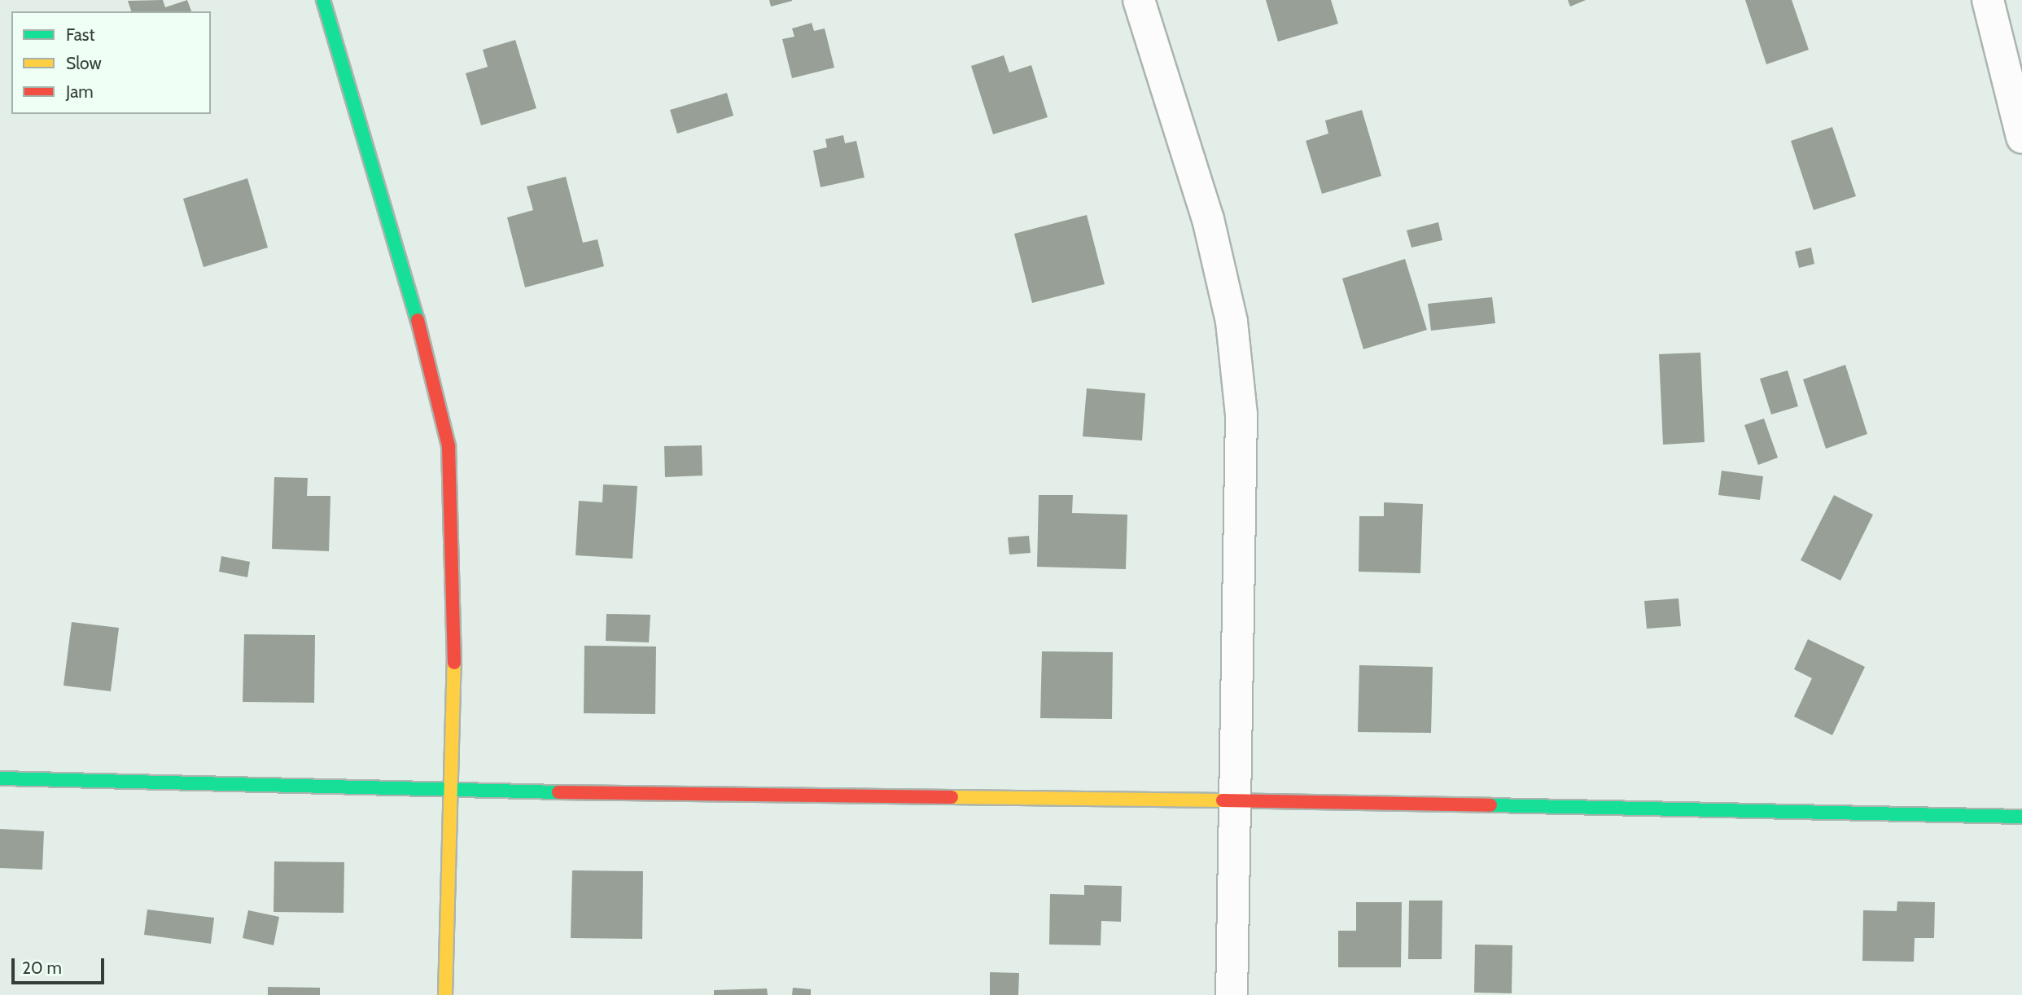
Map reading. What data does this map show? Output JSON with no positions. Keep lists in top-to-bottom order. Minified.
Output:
{"legend":["Fast","Slow","Jam"],"scale_bar":"20 m"}
